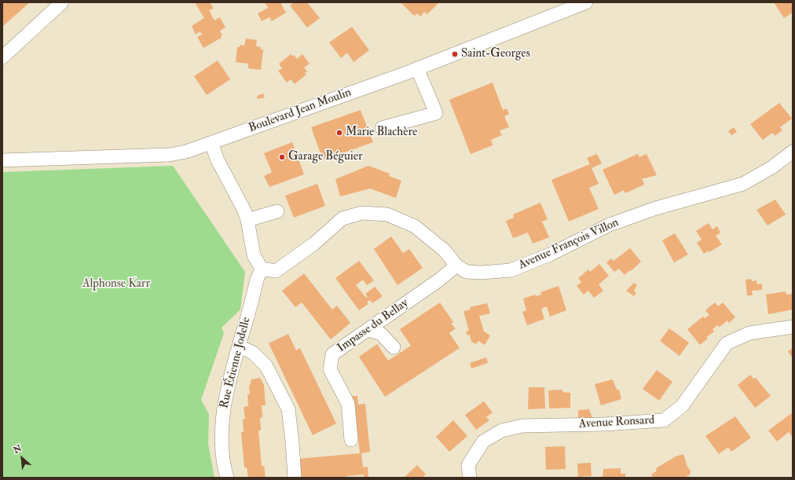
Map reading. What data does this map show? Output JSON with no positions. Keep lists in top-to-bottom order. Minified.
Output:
{"streets":{"street":["Boulevard Jean Moulin","Avenue François Villon","Impasse du Bellay","Rue Étienne Jodelle","Avenue Ronsard"]},"crossings":[["Avenue François Villon","Impasse du Bellay"],["Avenue François Villon","Rue Étienne Jodelle"]],"parks":["Alphonse Karr"],"places":["Saint-Georges","Marie Blachère","Garage Béguier"],"north":"top left"}
